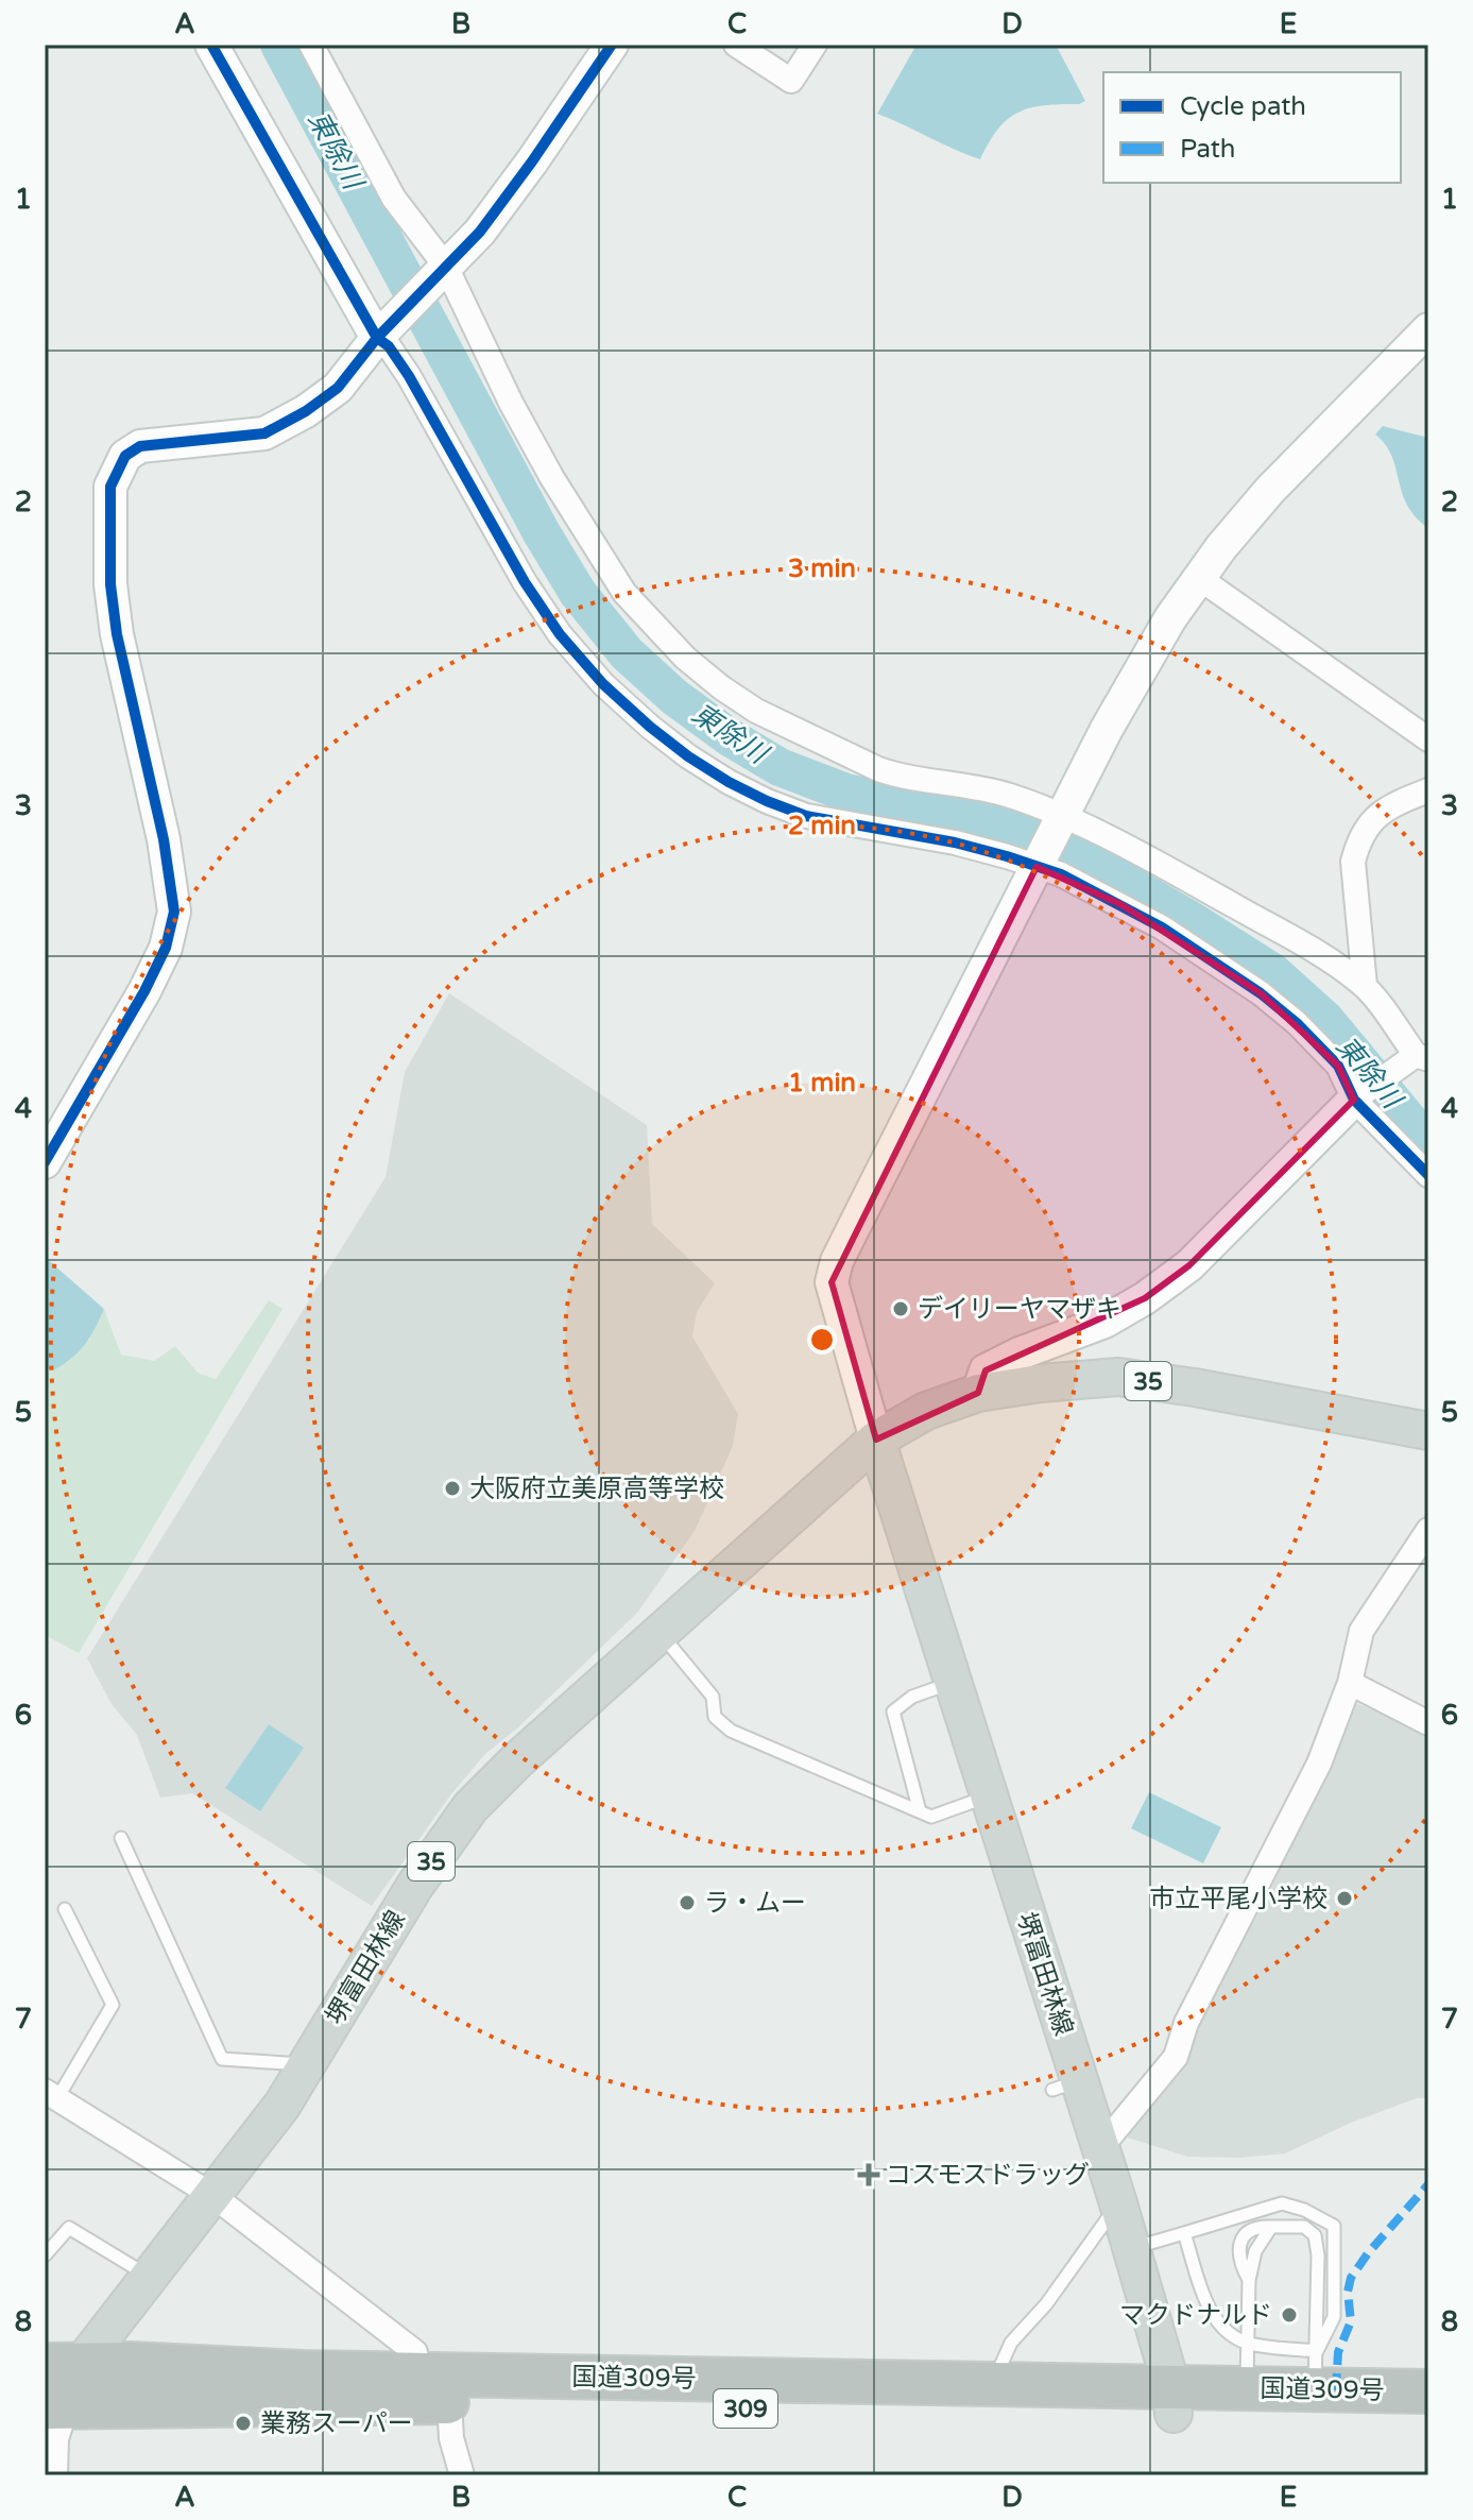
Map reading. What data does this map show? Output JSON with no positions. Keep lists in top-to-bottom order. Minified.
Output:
{"streets":{"highway":["国道309号","309"],"main road":["35","堺富田林線"]},"crossings":[["堺富田林線","国道309号"]],"water":["東除川"],"places":{"other":["デイリーヤマザキ","大阪府立美原高等学校","市立平尾小学校","ラ・ムー","マクドナルド","業務スーパー"],"health":["コスモスドラッグ"]},"legend":["Cycle path","Path"],"grid":{"columns":["A","B","C","D","E"],"rows":["1","2","3","4","5","6","7","8"]},"rings":["3 min","2 min","1 min"]}
